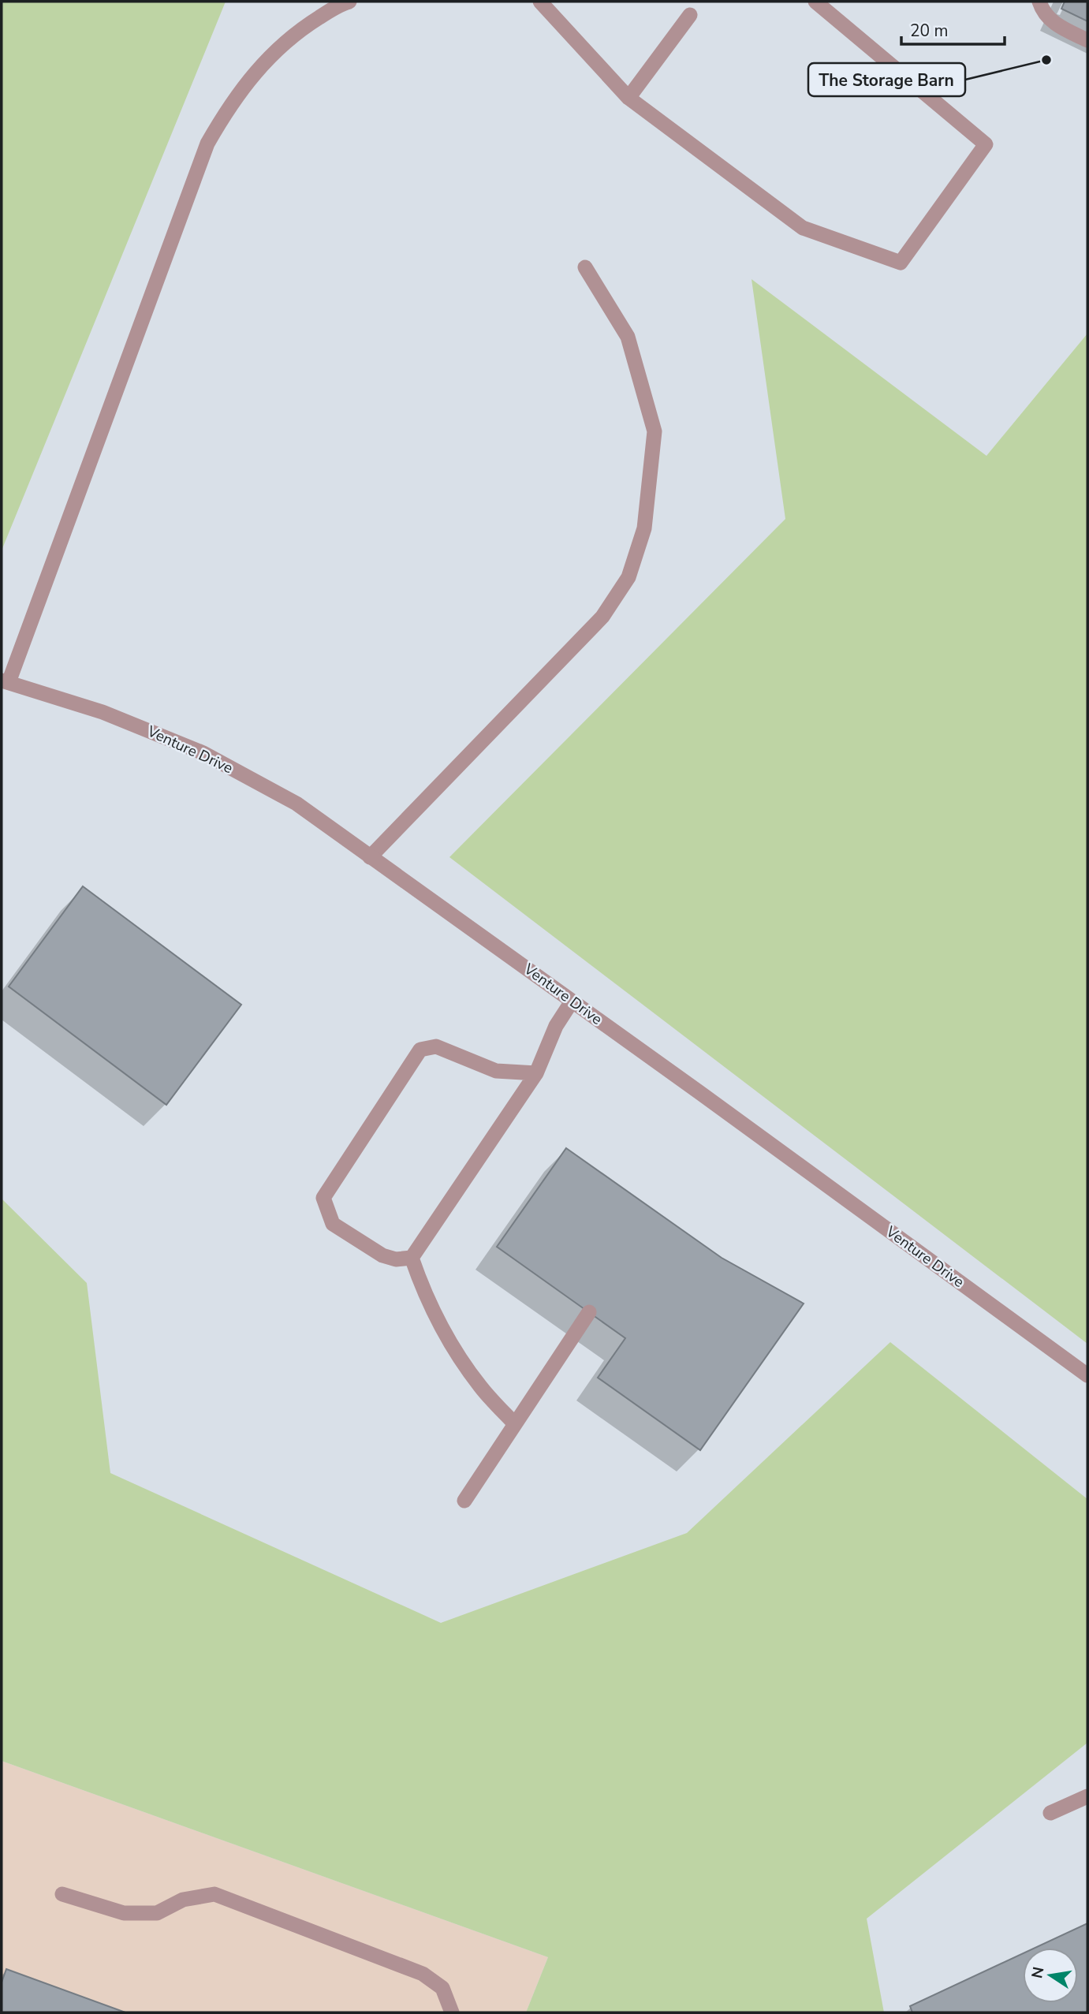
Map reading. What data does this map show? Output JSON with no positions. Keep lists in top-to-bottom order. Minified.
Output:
{"streets":{"street":["Venture Drive"]},"places":["The Storage Barn"],"scale_bar":"20 m","north":"left"}
